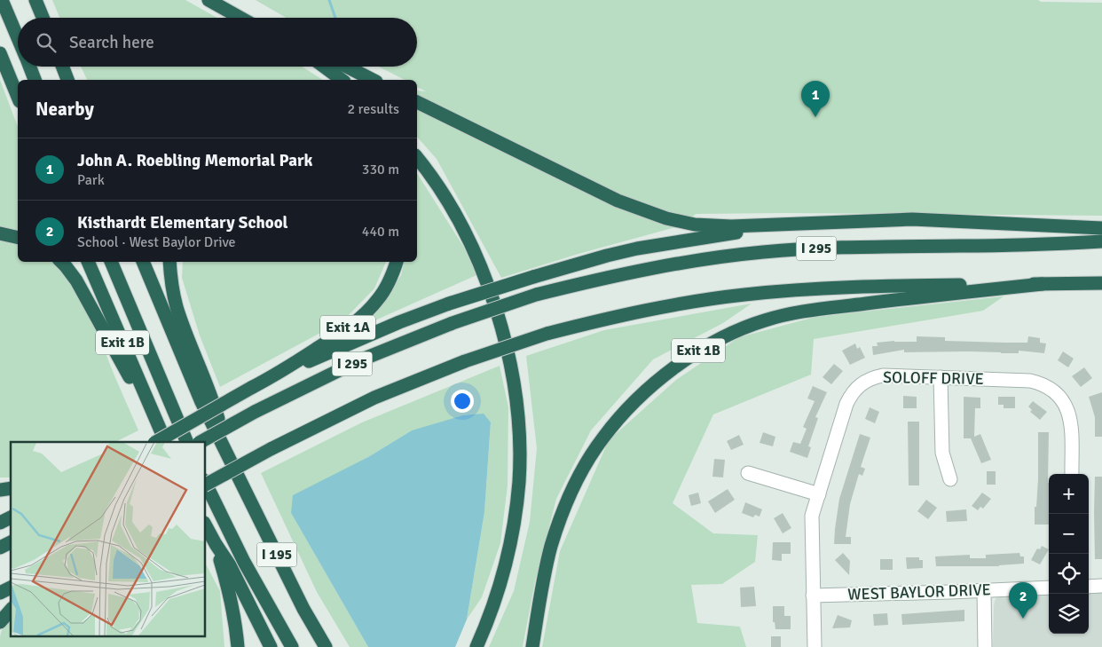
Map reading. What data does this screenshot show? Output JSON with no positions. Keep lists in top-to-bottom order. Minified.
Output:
{"streets":{"highway":["I 295","Exit 1A","Exit 1B","I 195"],"street":["SOLOFF DRIVE","WEST BAYLOR DRIVE"]},"crossings":[["I 295","Exit 1B"],["SOLOFF DRIVE","WEST BAYLOR DRIVE"]],"page":{"search":"Search here","heading":["Nearby","2 results"],"pins":["1","2"],"list":[{"mark":"1","name":"John A. Roebling Memorial Park","note":"Park","value":"330 m"},{"mark":"2","name":"Kisthardt Elementary School","note":"School · West Baylor Drive","value":"440 m"}],"map_buttons":["+","−"]}}
